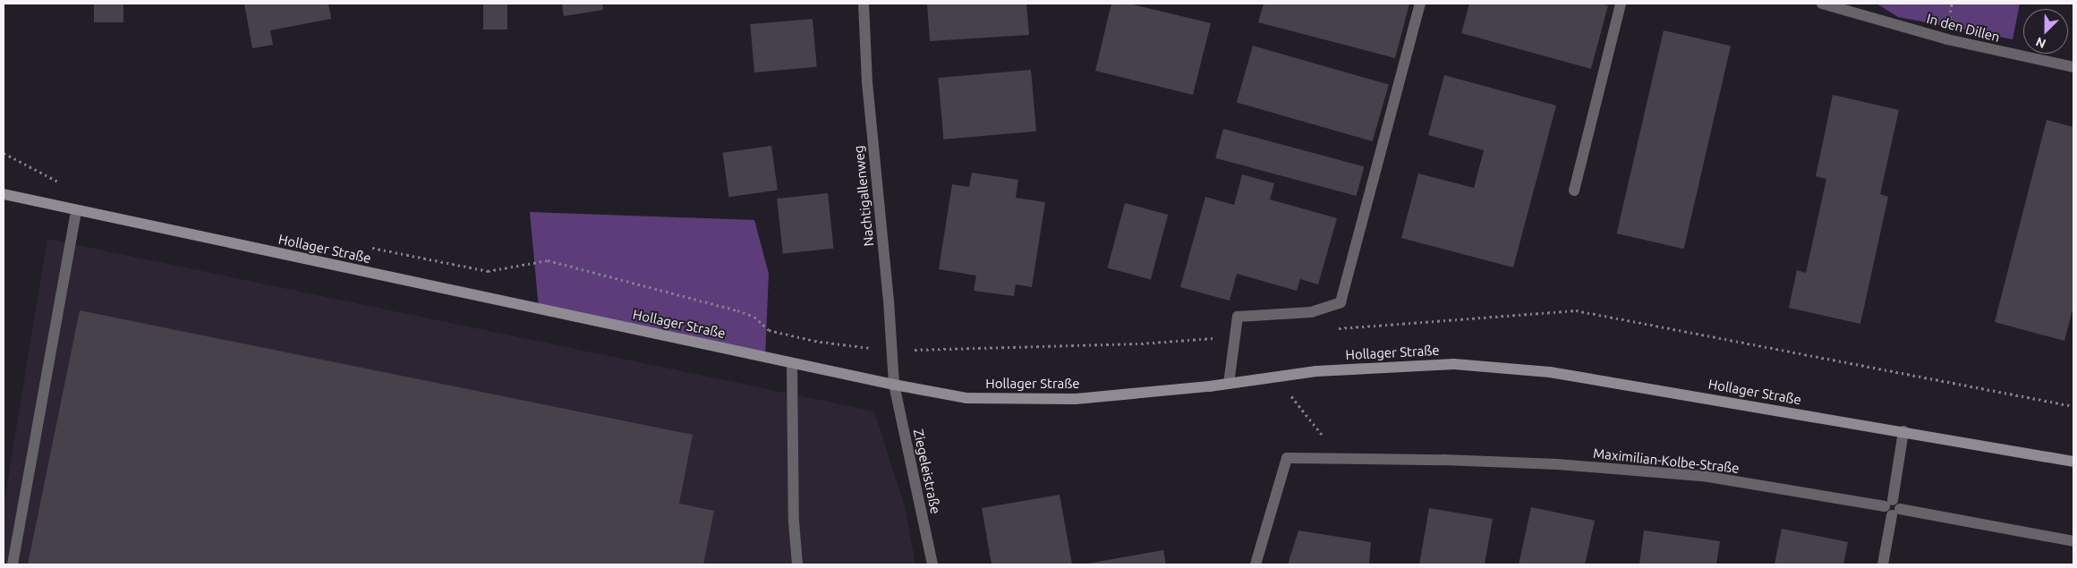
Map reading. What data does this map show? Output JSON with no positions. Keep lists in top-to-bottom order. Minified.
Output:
{"streets":{"main road":["Hollager Straße"],"street":["In den Dillen","Nachtigallenweg","Maximilian-Kolbe-Straße","Ziegeleistraße"]},"crossings":[["Nachtigallenweg","Hollager Straße"],["Nachtigallenweg","Ziegeleistraße"],["Hollager Straße","Ziegeleistraße"]],"north":"bottom left"}
